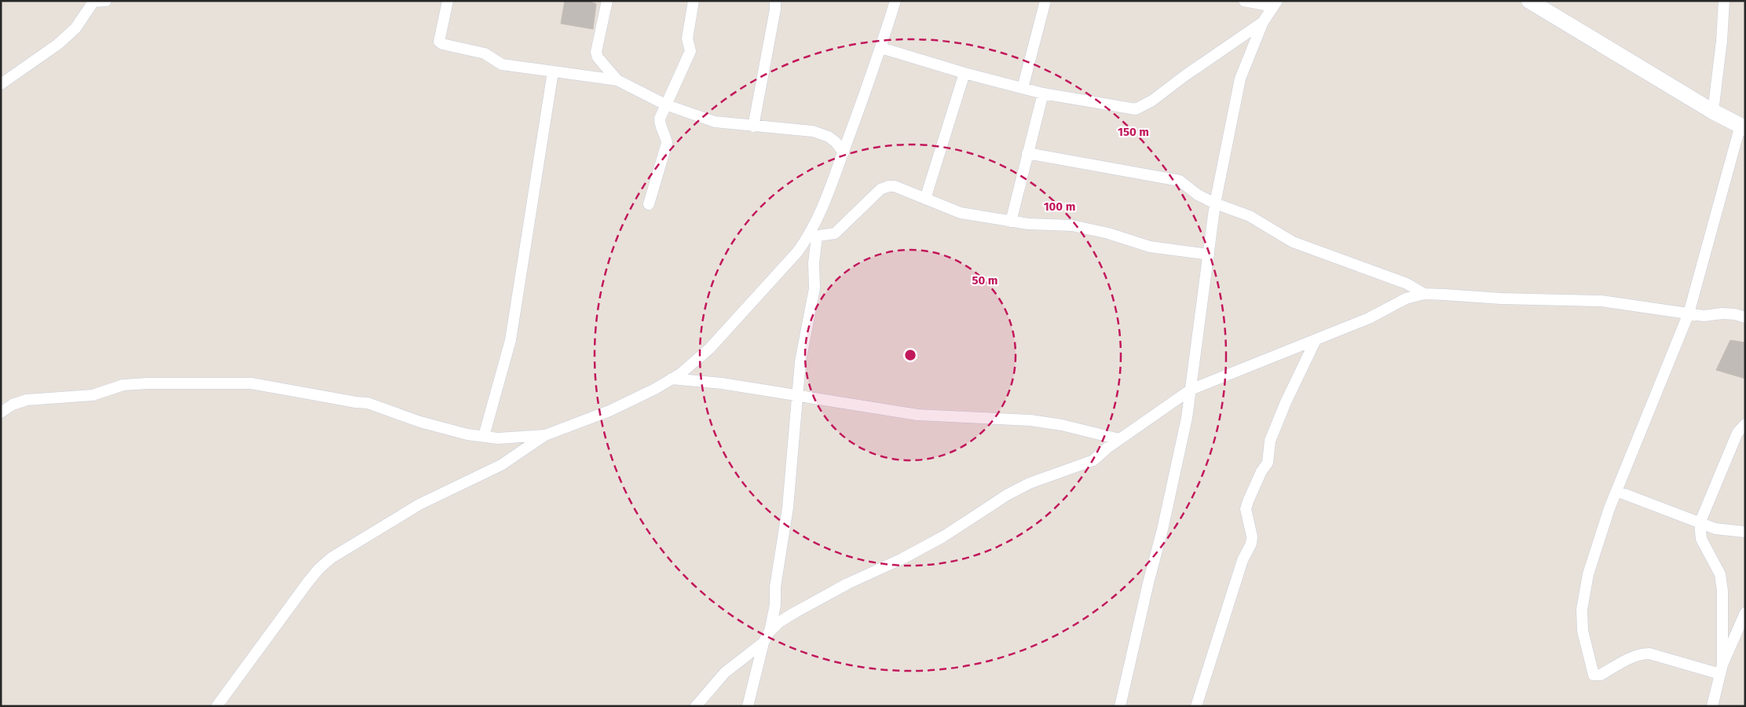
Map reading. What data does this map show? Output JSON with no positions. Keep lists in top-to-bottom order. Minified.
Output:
{"rings":["150 m","100 m","50 m"]}
